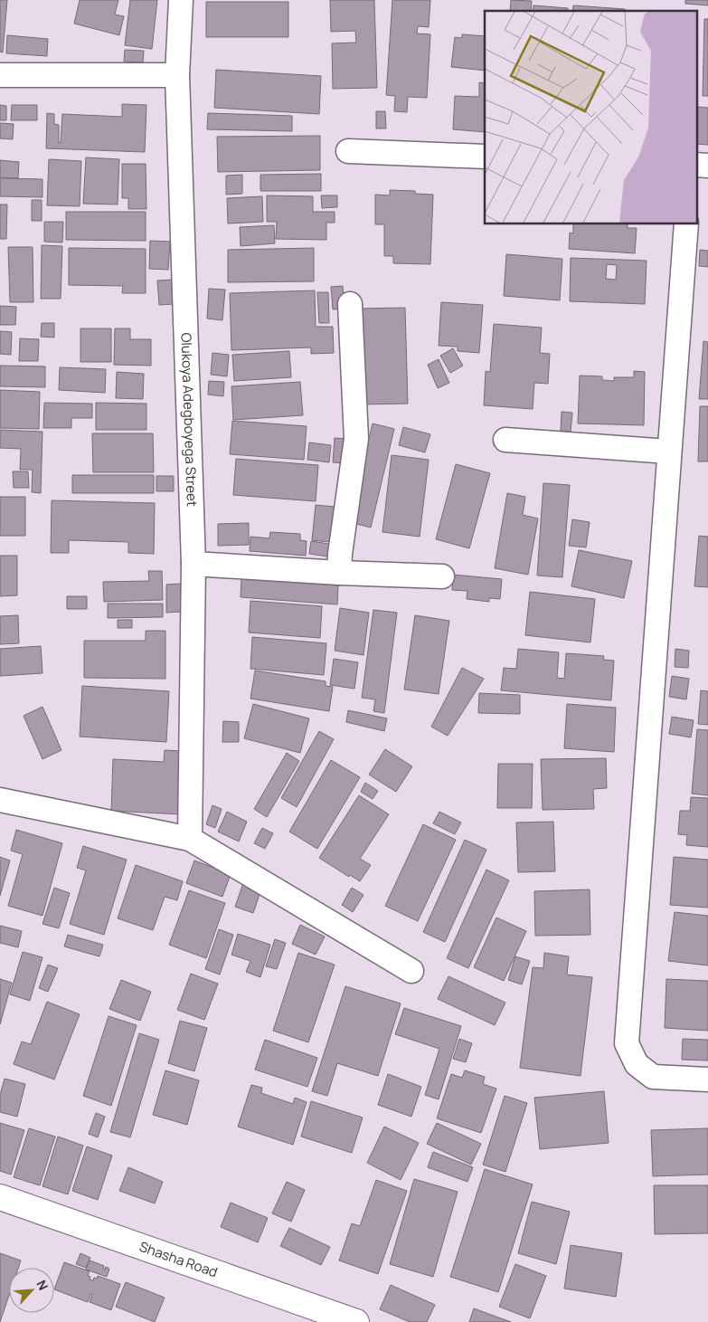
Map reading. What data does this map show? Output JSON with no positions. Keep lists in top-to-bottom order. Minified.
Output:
{"streets":{"street":["Olukoya Adegboyega Street","Shasha Road"]},"north":"top right"}
